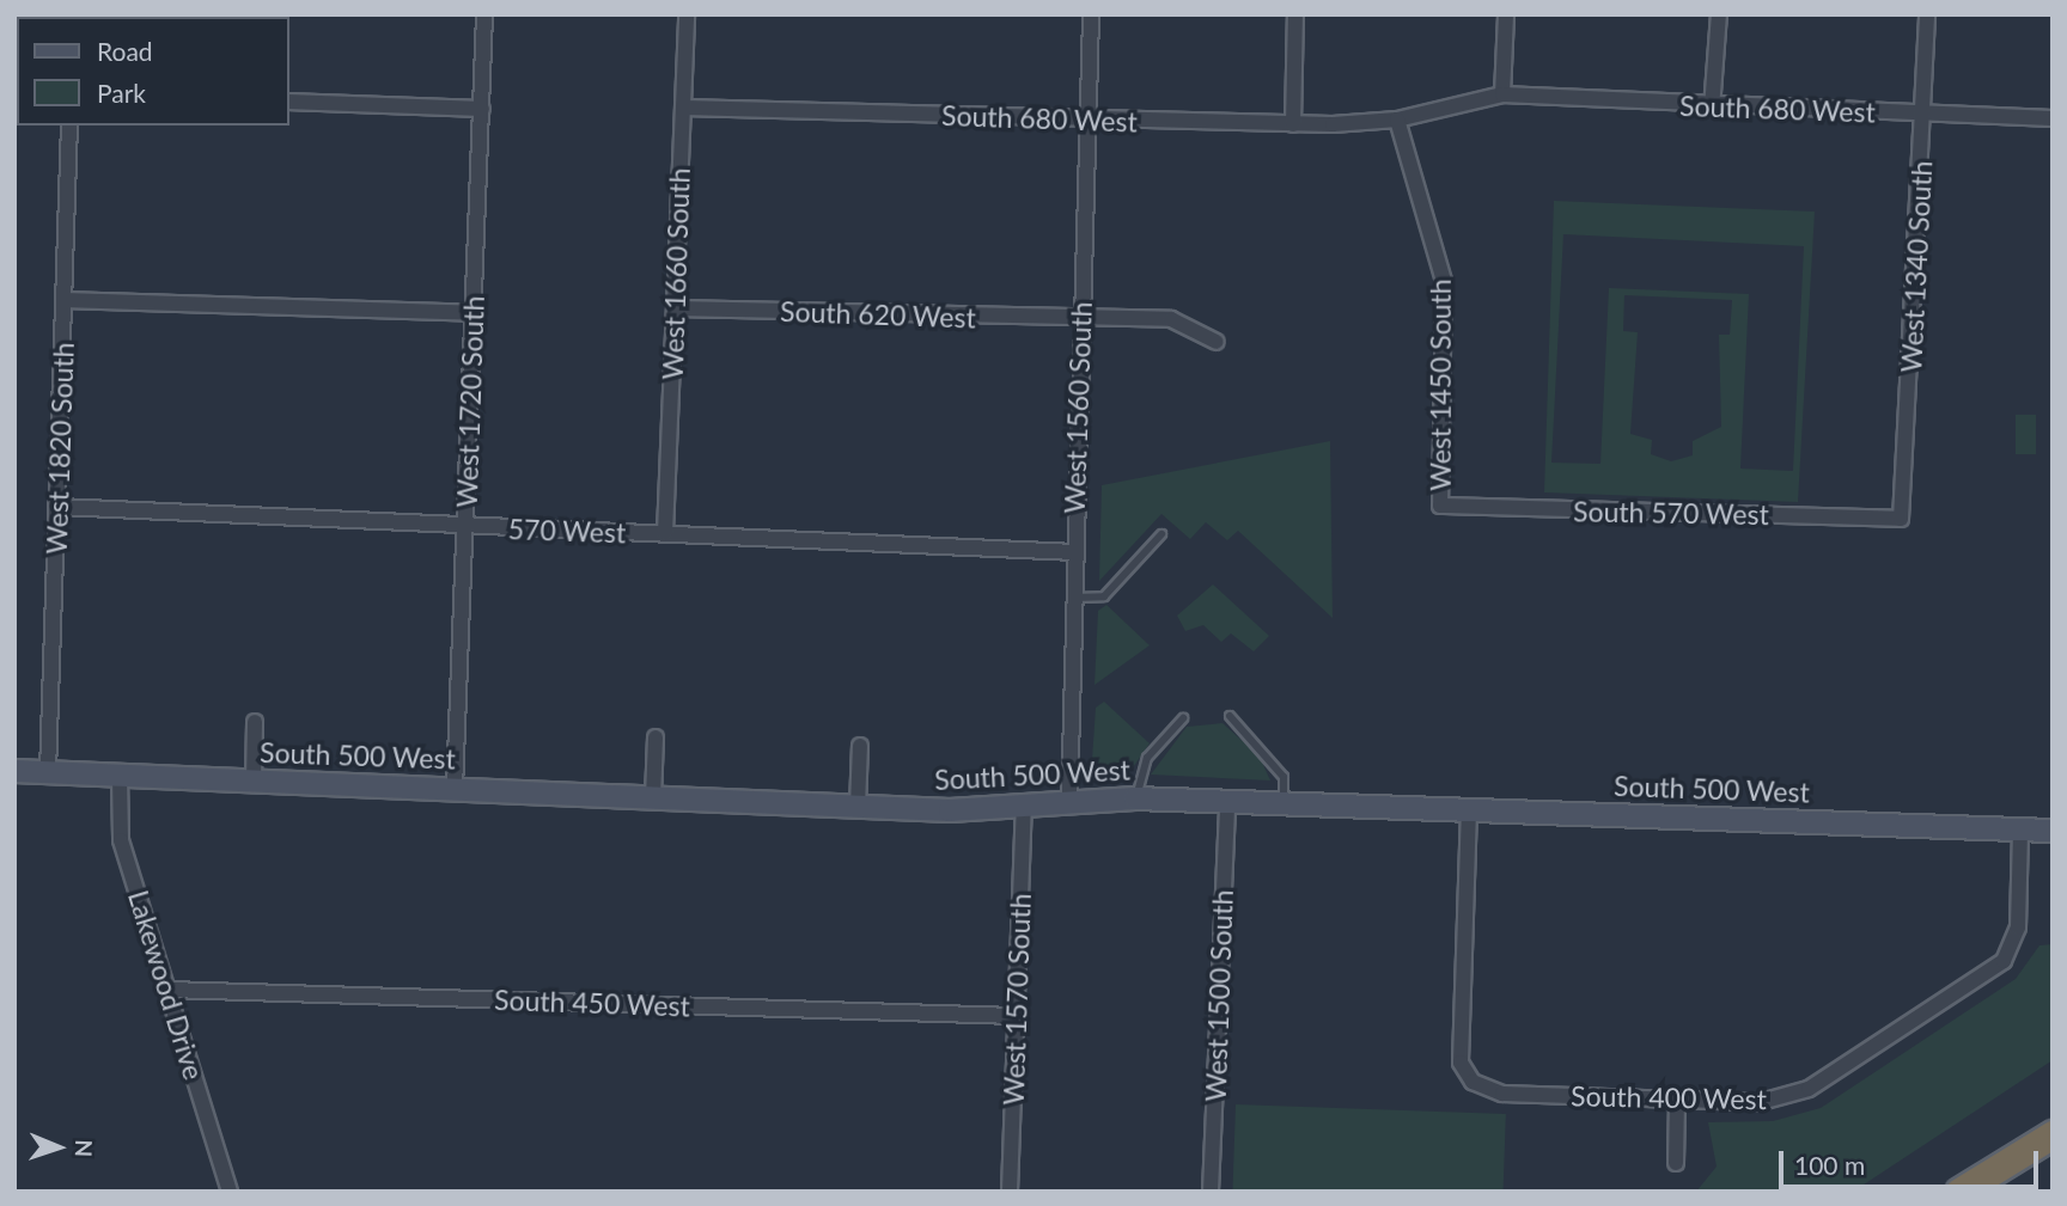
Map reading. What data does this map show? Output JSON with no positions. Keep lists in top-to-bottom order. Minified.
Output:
{"streets":{"main road":["South 500 West"],"street":["South 680 West","West 1340 South","West 1660 South","South 620 West","West 1450 South","West 1720 South","West 1560 South","West 1820 South","South 570 West","570 West","Lakewood Drive","West 1500 South","West 1570 South","South 450 West","South 400 West"]},"crossings":[["South 680 West","West 1340 South"],["South 680 West","West 1660 South"],["South 680 West","West 1450 South"],["South 680 West","West 1560 South"],["West 1340 South","South 570 West"],["West 1660 South","South 620 West"],["West 1660 South","570 West"],["South 620 West","West 1560 South"],["West 1450 South","South 570 West"],["West 1720 South","570 West"],["West 1720 South","South 500 West"],["West 1560 South","570 West"],["West 1560 South","South 500 West"],["West 1820 South","570 West"],["West 1820 South","South 500 West"],["South 500 West","Lakewood Drive"],["South 500 West","West 1500 South"],["South 500 West","West 1570 South"],["South 500 West","South 400 West"],["Lakewood Drive","South 450 West"],["West 1570 South","South 450 West"]],"legend":["Road","Park"],"scale_bar":"100 m","north":"right"}
